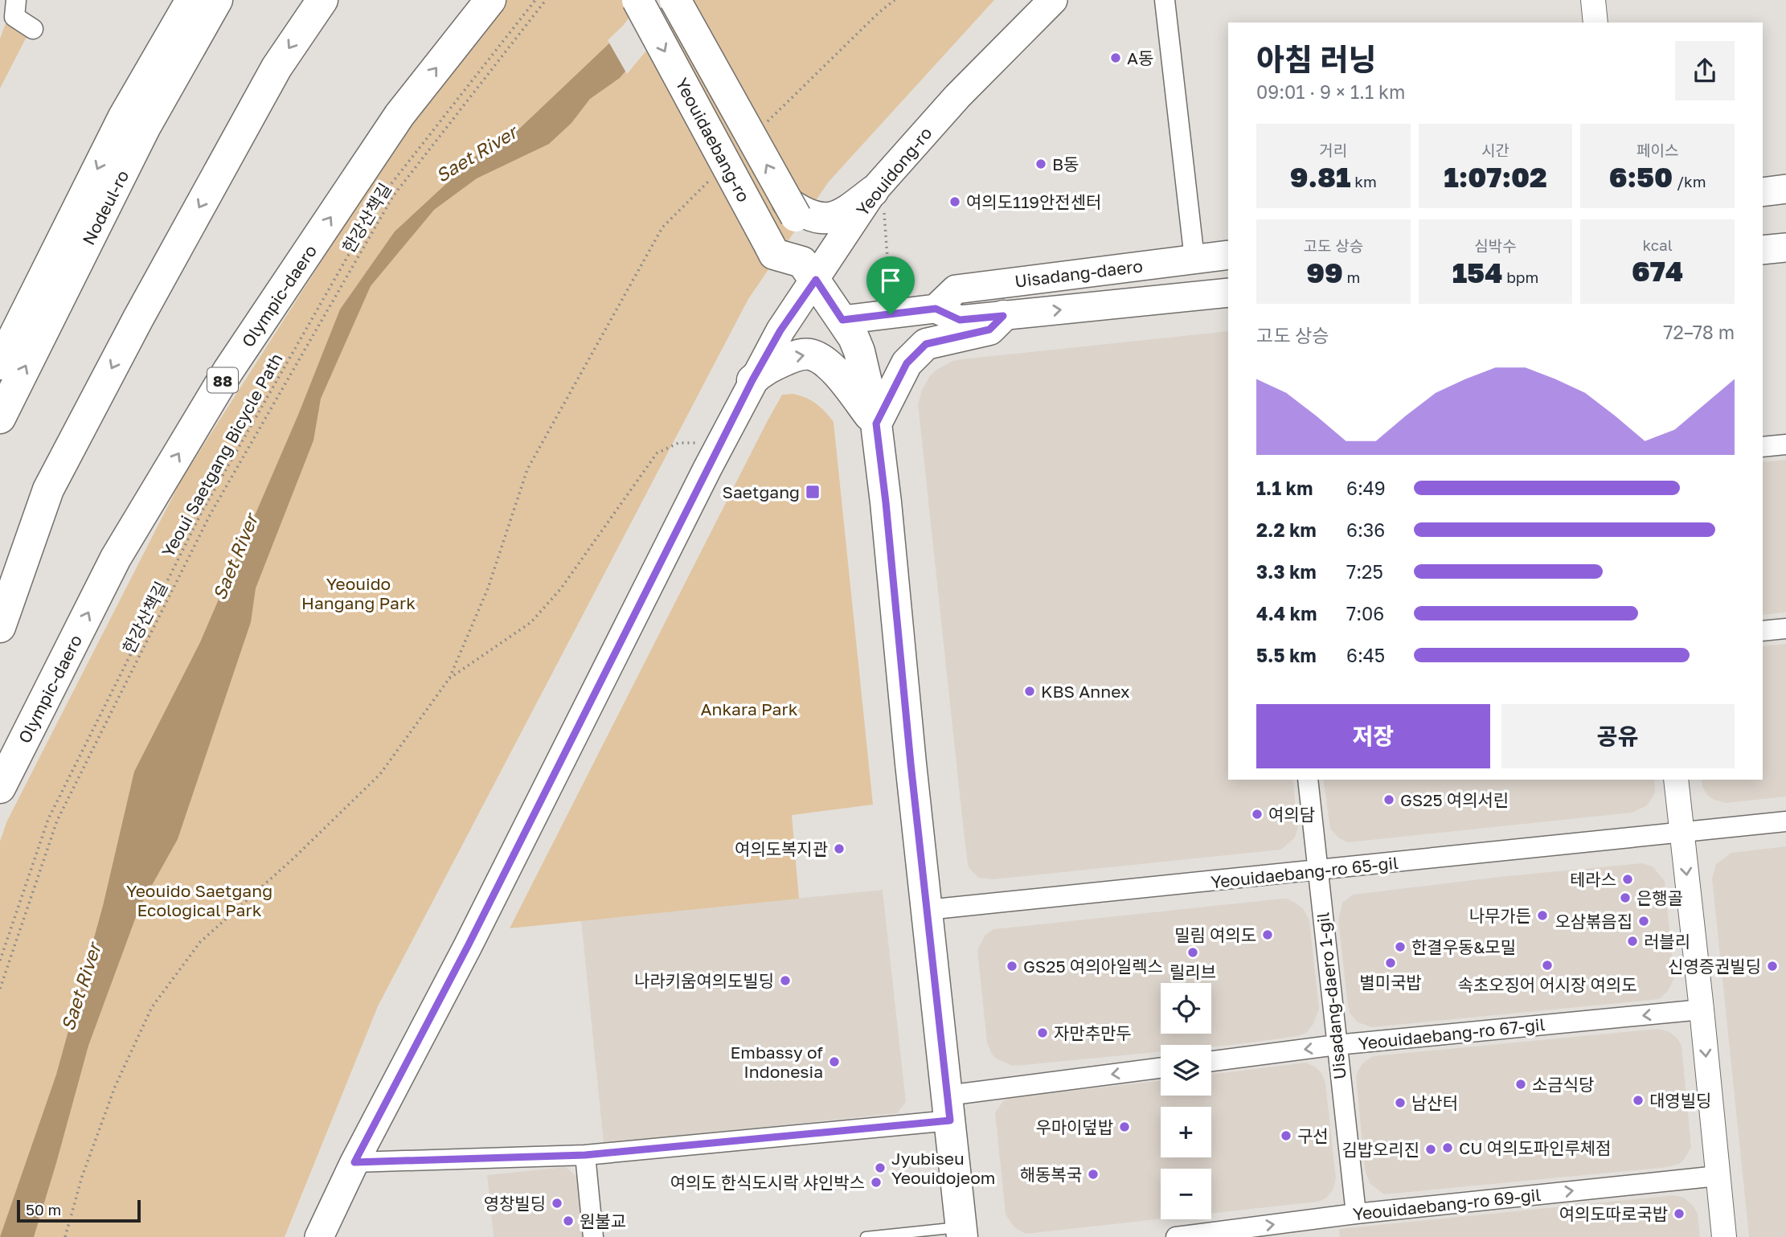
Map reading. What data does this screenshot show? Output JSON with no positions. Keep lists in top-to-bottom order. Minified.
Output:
{"streets":{"main road":["Yeouidaebang-ro","Yeouidong-ro","Nodeul-ro","Uisadang-daero","Olympic-daero","88"],"street":["Yeouidaebang-ro 65-gil","Uisadang-daero 1-gil","Yeouidaebang-ro 67-gil","Yeouidaebang-ro 69-gil"],"path":["한강산책길","Yeoui Saetgang Bicycle Path"]},"crossings":[["Yeouidaebang-ro","Yeouidong-ro"],["Yeouidaebang-ro 65-gil","Uisadang-daero 1-gil"],["Uisadang-daero 1-gil","Yeouidaebang-ro 67-gil"],["Uisadang-daero 1-gil","Yeouidaebang-ro 69-gil"]],"one_way":["Yeouidaebang-ro 67-gil","Yeouidaebang-ro 69-gil"],"water":["Saet River"],"parks":["Yeouido Hangang Park","Ankara Park","Yeouido Saetgang Ecological Park"],"places":{"other":["A동","B동","여의도119안전센터","KBS Annex","GS25 여의서린","여의담","여의도복지관","테라스","은행골","나무가든","오삼볶음집","밀림 여의도","러블리","한결우동&모밀","릴리브","별미국밥","속초오징어 어시장 여의도","GS25 여의아일렉스","신영증권빌딩","나라키움여의도빌딩","자만추만두","Embassy of Indonesia","소금식당","대영빌딩","남산터","우마이덮밥","구선","CU 여의도파인루체점","김밥오리진","Jyubiseu Yeouidojeom","해동복국","여의도 한식도시락 샤인박스","영창빌딩","여의도따로국밥","원불교"],"transit":["Saetgang"]},"scale_bar":"50 m","page":{"heading":["아침 러닝","09:01 · 9 × 1.1 km"],"stats":[["거리","9.81 km"],["시간","1:07:02"],["페이스","6:50 /km"],["고도 상승","99 m"],["심박수","154 bpm"],["kcal","674"]],"chart":["고도 상승","72–78 m"],"list":[{"name":"1.1 km","note":"6:49"},{"name":"2.2 km","note":"6:36"},{"name":"3.3 km","note":"7:25"},{"name":"4.4 km","note":"7:06"},{"name":"5.5 km","note":"6:45"}],"buttons":["저장","공유"],"map_buttons":["+","−"],"scale":"50 m"}}
